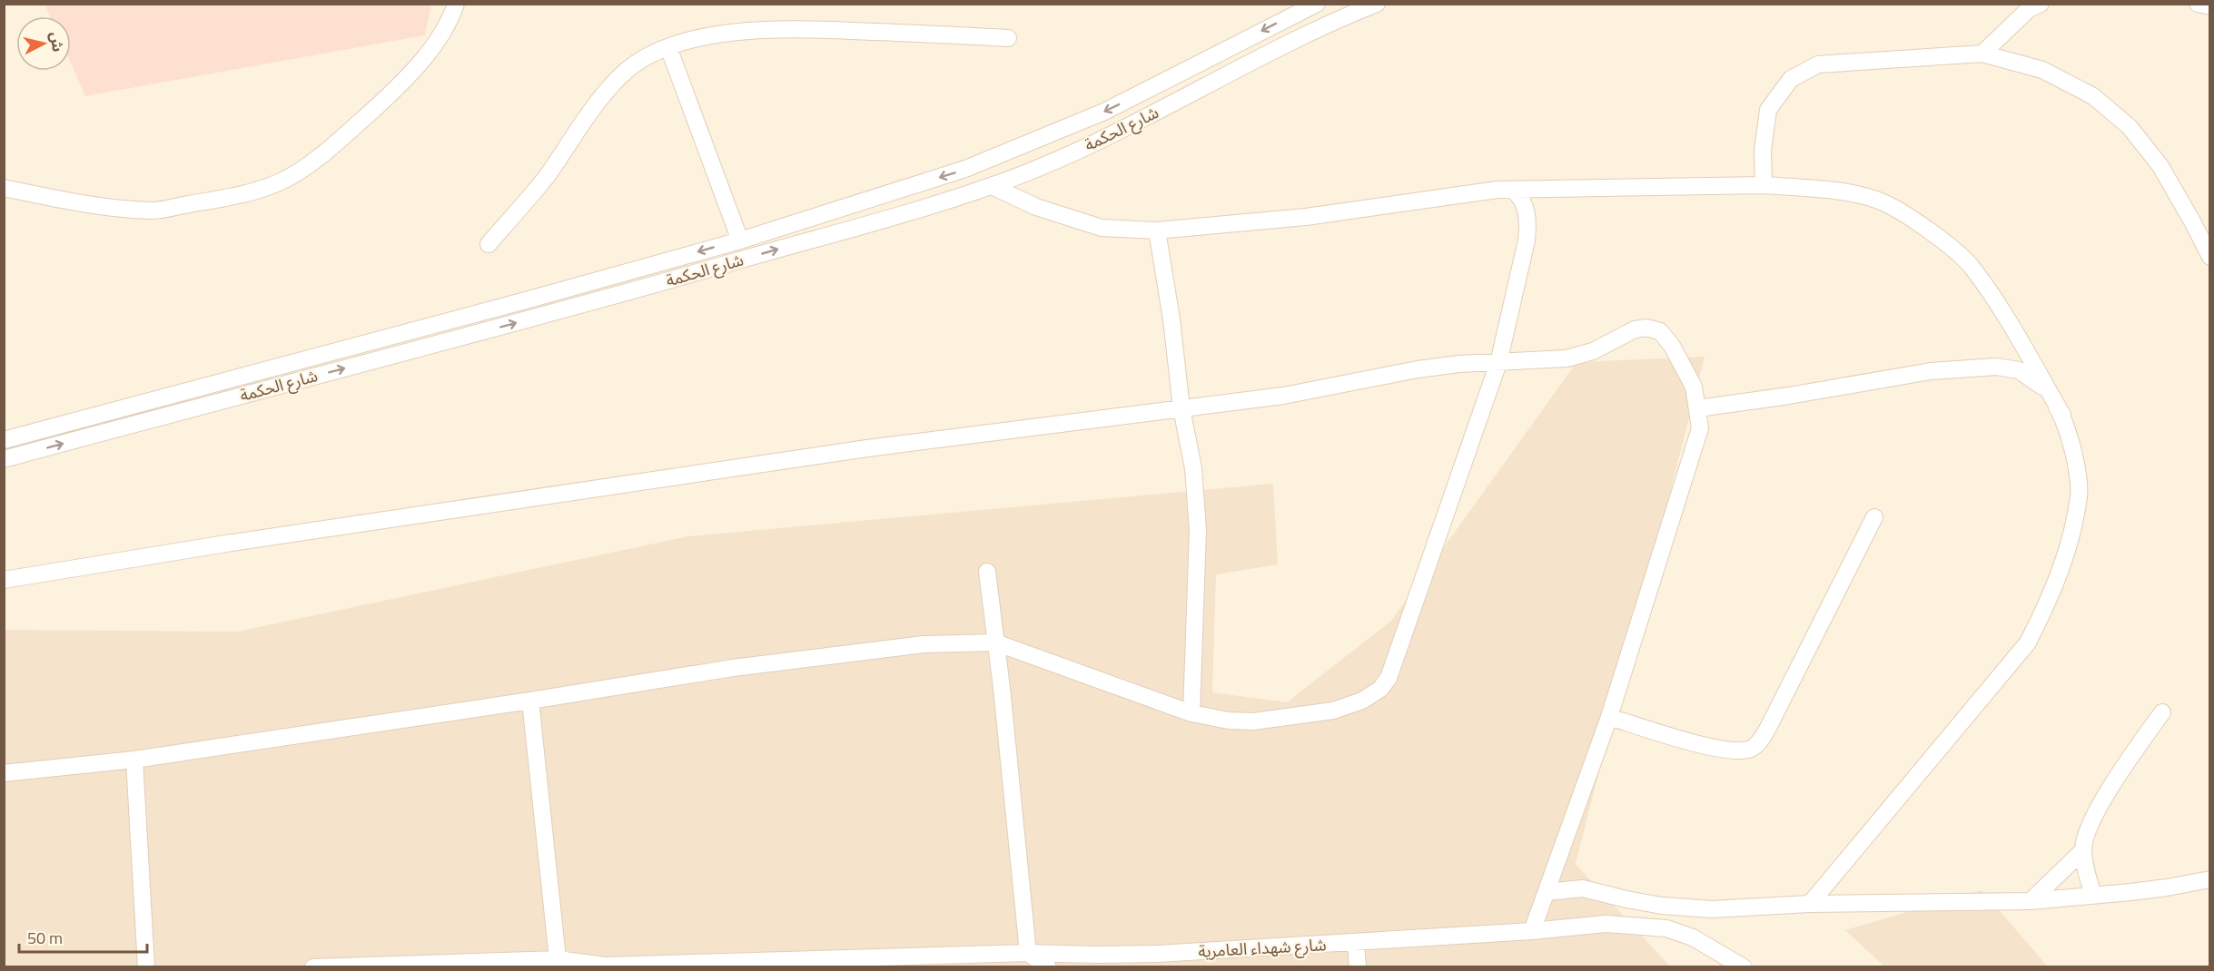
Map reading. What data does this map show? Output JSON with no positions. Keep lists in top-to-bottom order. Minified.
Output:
{"streets":{"street":["شارع الحكمة","شارع شهداء العامرية"]},"scale_bar":"50 m","north":"right"}
